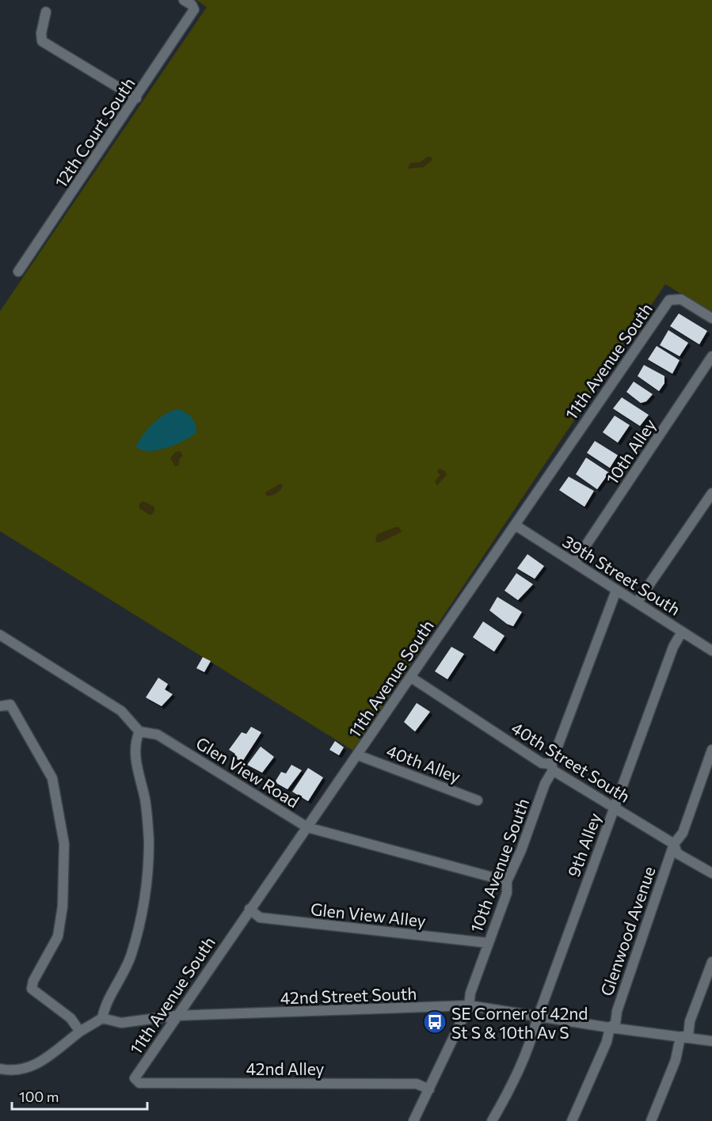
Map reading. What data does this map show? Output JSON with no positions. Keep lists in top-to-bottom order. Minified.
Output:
{"streets":{"street":["12th Court South","11th Avenue South","10th Alley","39th Street South","40th Street South","40th Alley","Glen View Road","9th Alley","10th Avenue South","Glen View Alley","Glenwood Avenue","42nd Street South","42nd Alley"]},"crossings":[["11th Avenue South","39th Street South"],["11th Avenue South","40th Street South"],["11th Avenue South","40th Alley"],["11th Avenue South","Glen View Road"],["11th Avenue South","Glen View Alley"],["11th Avenue South","42nd Street South"],["11th Avenue South","42nd Alley"],["10th Alley","39th Street South"],["39th Street South","9th Alley"],["39th Street South","10th Avenue South"],["40th Street South","9th Alley"],["40th Street South","10th Avenue South"],["40th Street South","Glenwood Avenue"],["Glen View Road","10th Avenue South"],["9th Alley","42nd Street South"],["10th Avenue South","Glen View Alley"],["10th Avenue South","42nd Street South"],["10th Avenue South","42nd Alley"],["Glenwood Avenue","42nd Street South"]],"places":{"bus stop":["SE Corner of 42nd St S & 10th Av S"]},"scale_bar":"100 m"}
